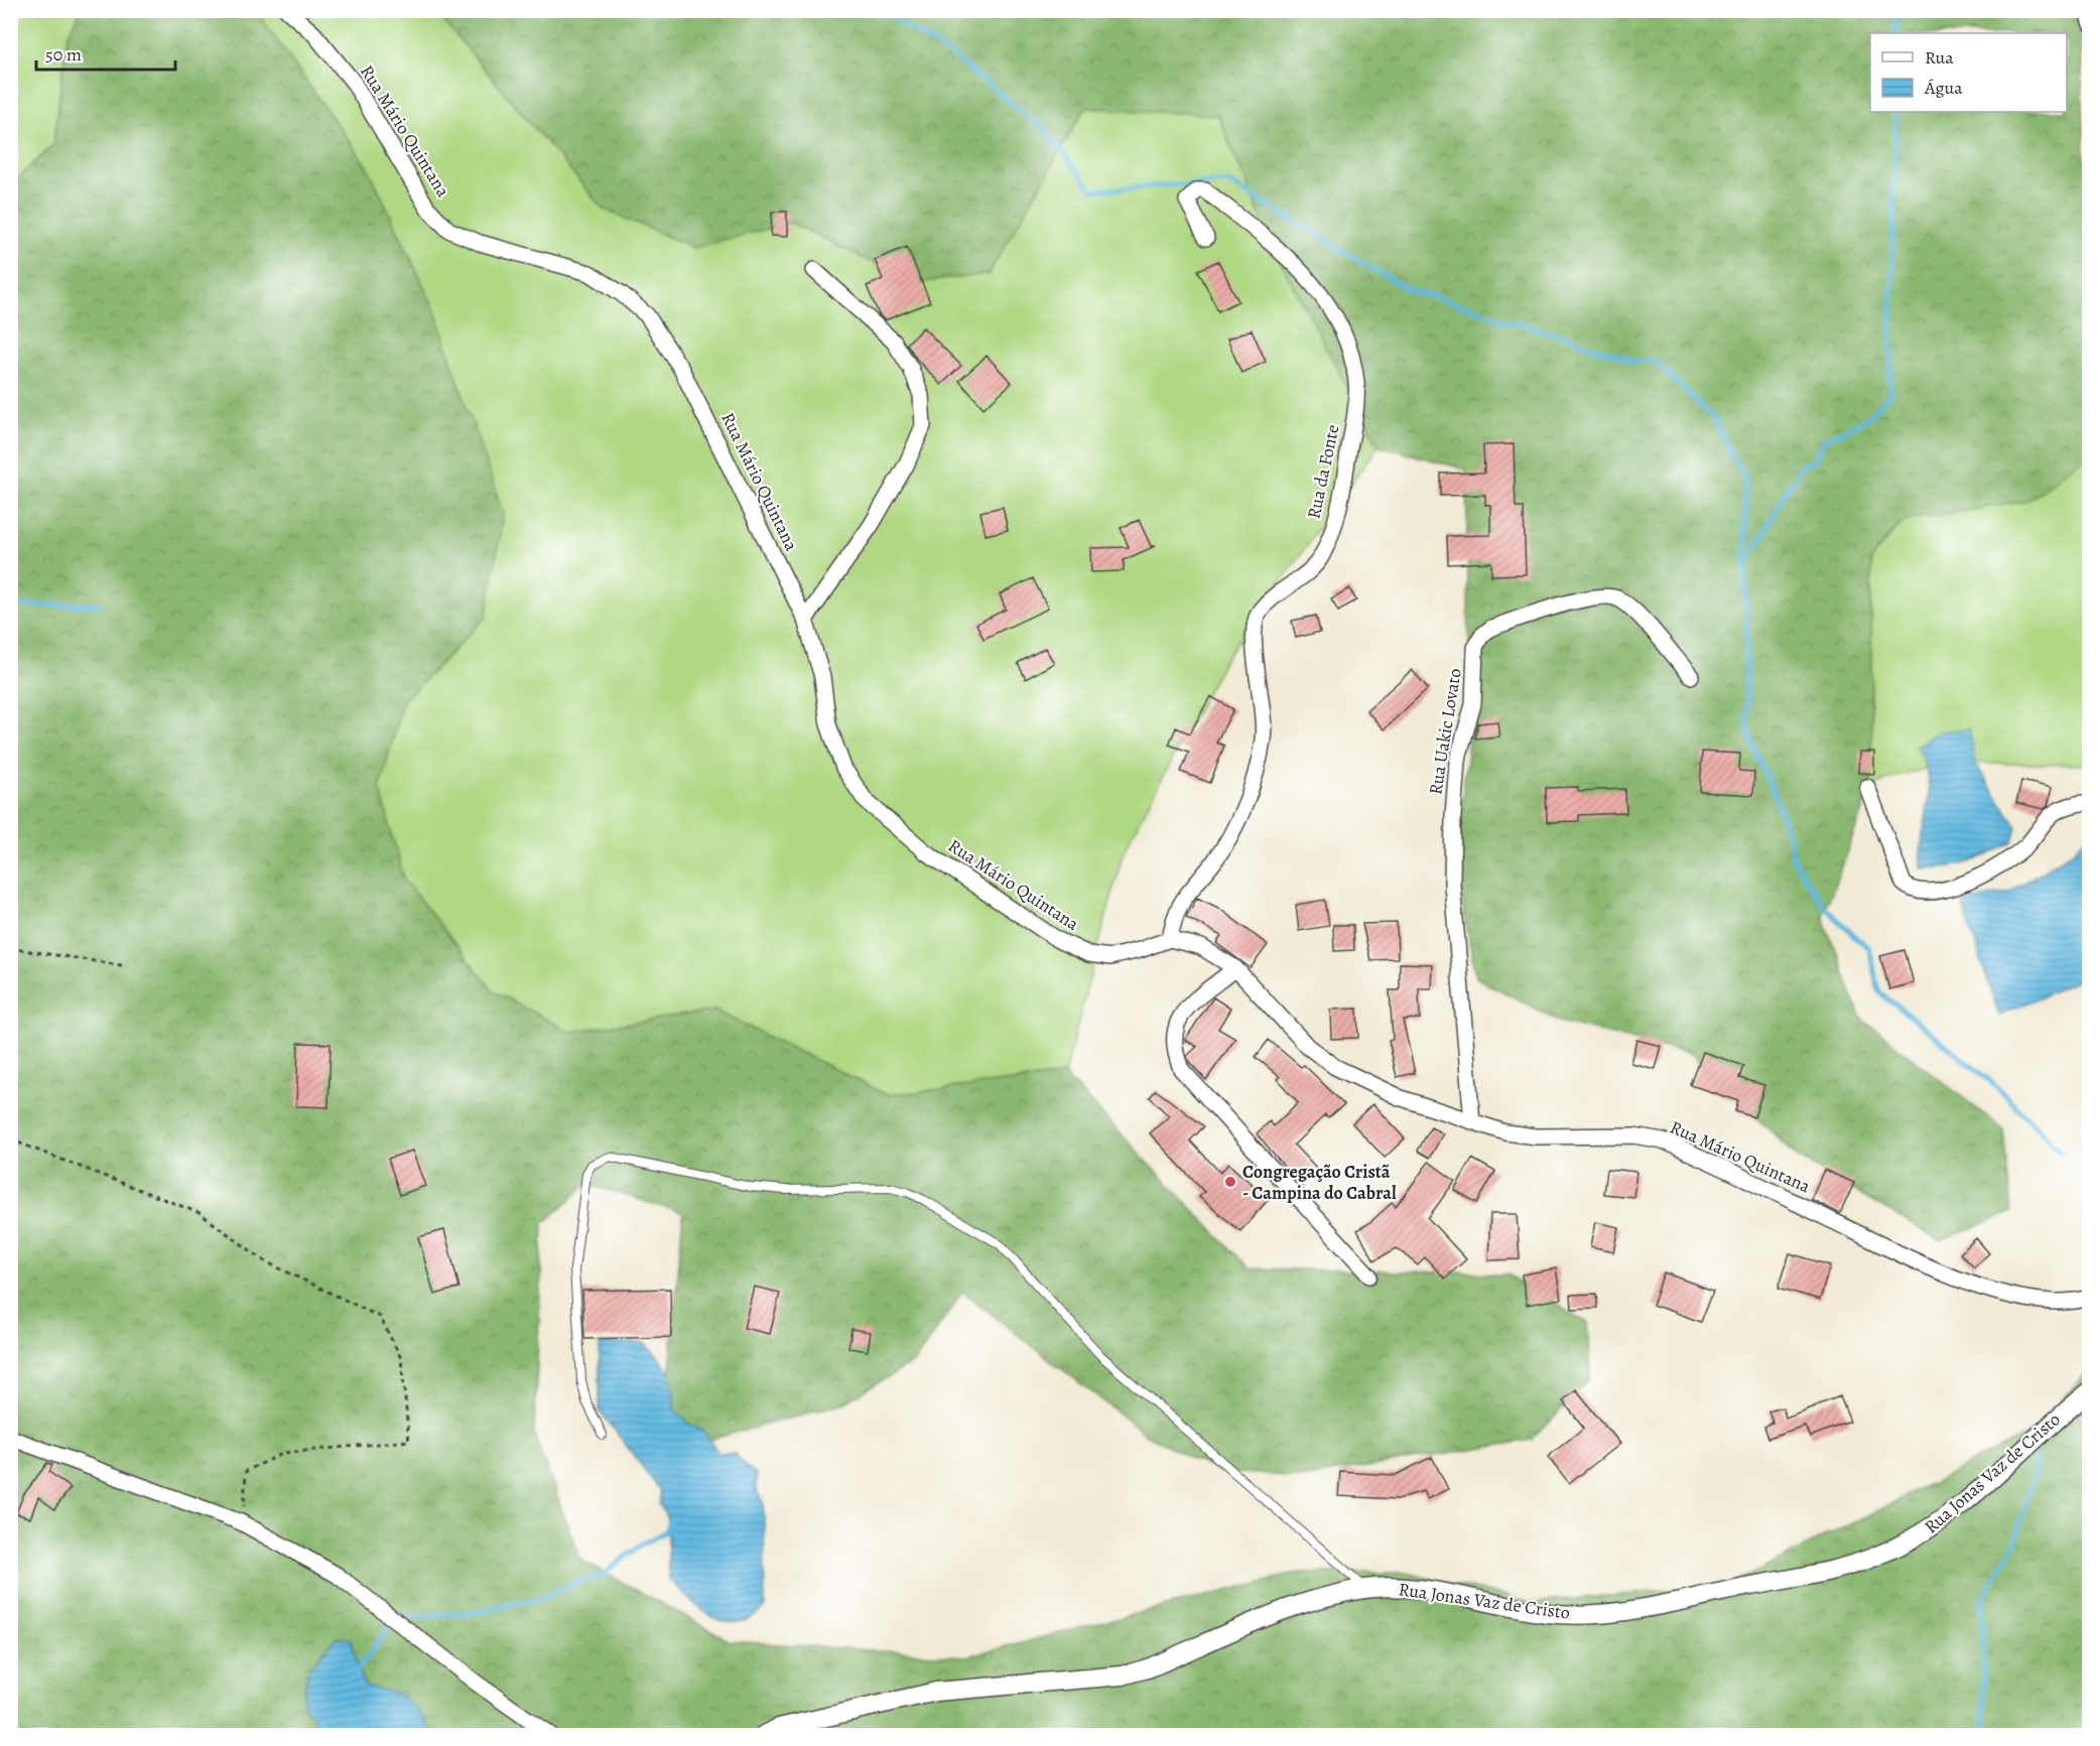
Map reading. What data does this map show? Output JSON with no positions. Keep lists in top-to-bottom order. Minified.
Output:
{"streets":{"street":["Rua Mário Quintana","Rua da Fonte","Rua Uakic Lovato","Rua Jonas Vaz de Cristo"]},"crossings":[["Rua Mário Quintana","Rua da Fonte"],["Rua Mário Quintana","Rua Uakic Lovato"]],"places":["Congregação Cristã - Campina do Cabral"],"legend":["Rua","Água"],"scale_bar":"50 m"}
